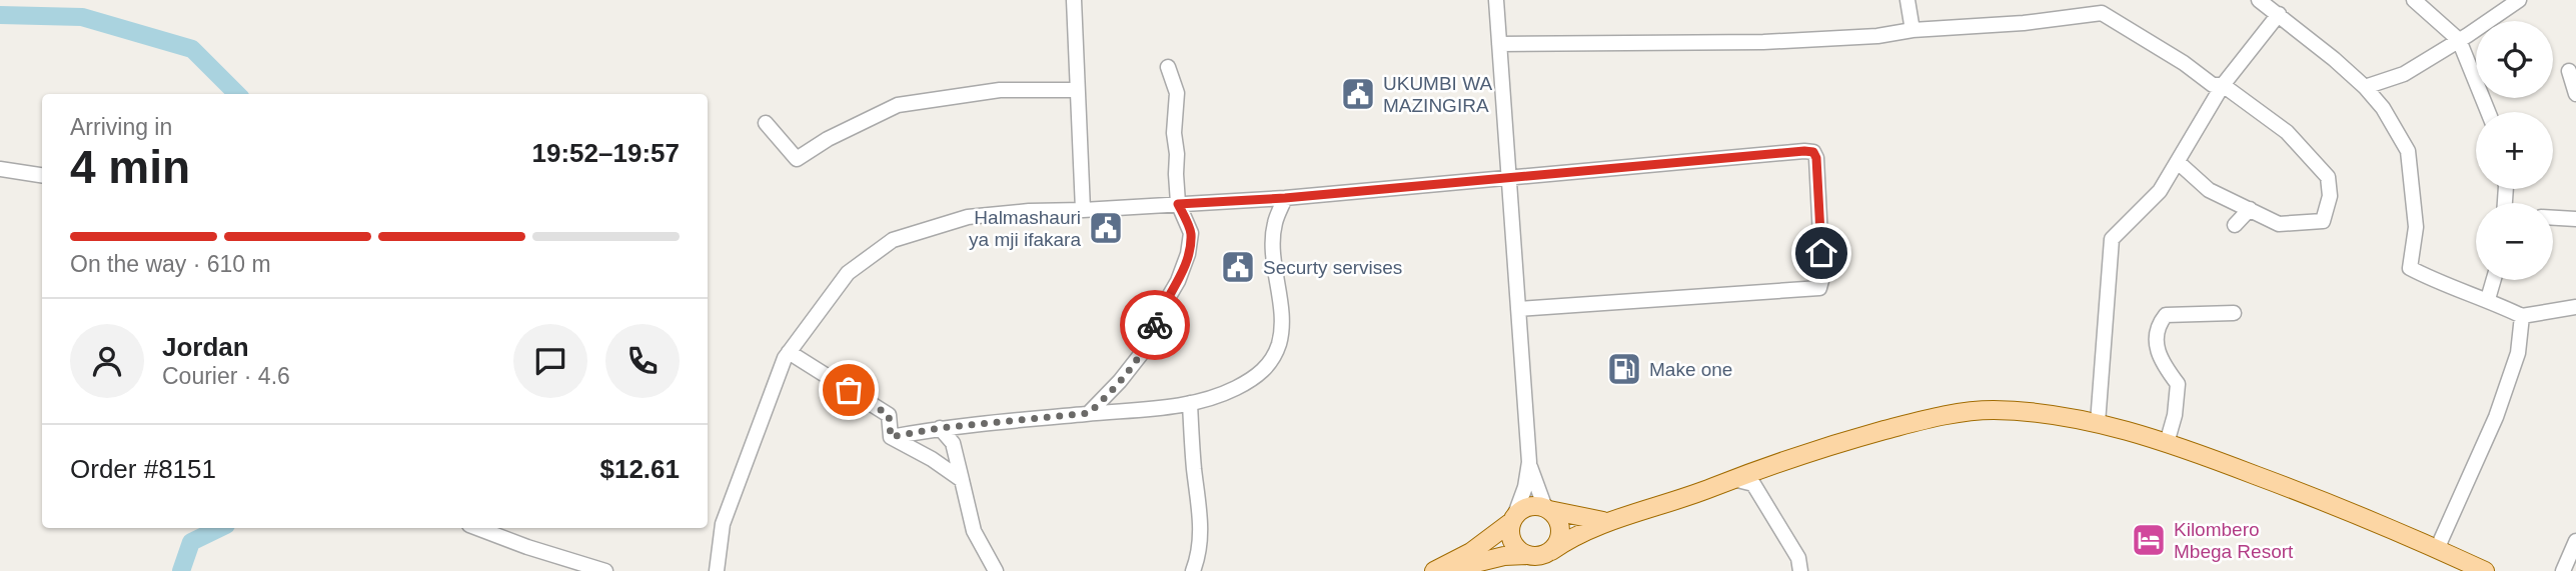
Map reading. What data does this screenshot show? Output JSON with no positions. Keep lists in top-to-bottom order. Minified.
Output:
{"places":{"public building":["UKUMBI WA MAZINGIRA","Halmashauri ya mji ifakara","Securty servises"],"fuel station":["Make one"],"hotel":["Kilombero Mbega Resort"]},"page":{"map_buttons":["+","−"],"heading":["4 min","Arriving in","19:52–19:57"],"panel":["Jordan","Courier · 4.6","Order #8151","$12.61"],"bar":"On the way · 610 m"}}
